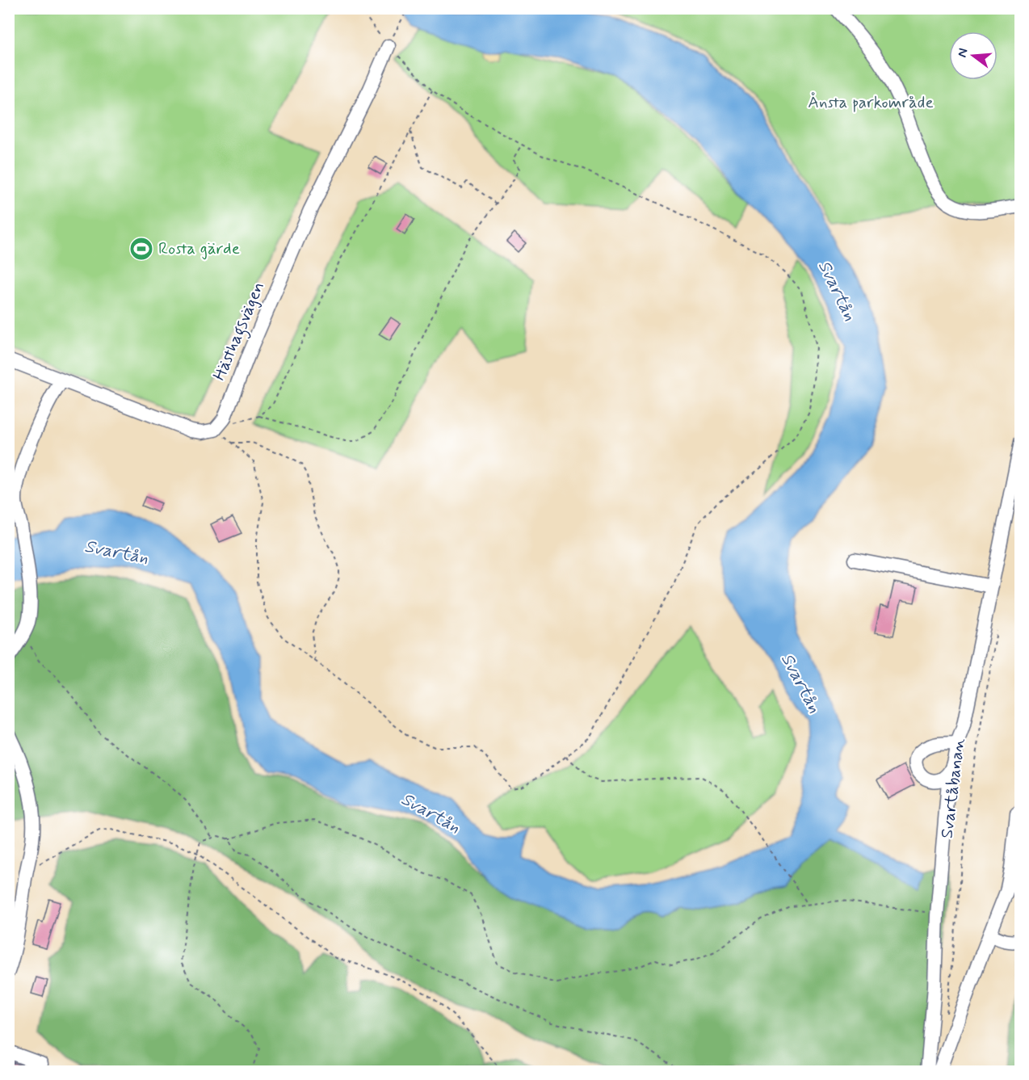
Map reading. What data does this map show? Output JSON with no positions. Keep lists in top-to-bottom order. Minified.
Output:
{"streets":{"lane":["Hästhagsvägen"],"path":["Svartåbanan"]},"water":["Svartån"],"parks":["Ånsta parkområde"],"places":{"sports":["Rosta gärde"]},"north":"left"}
